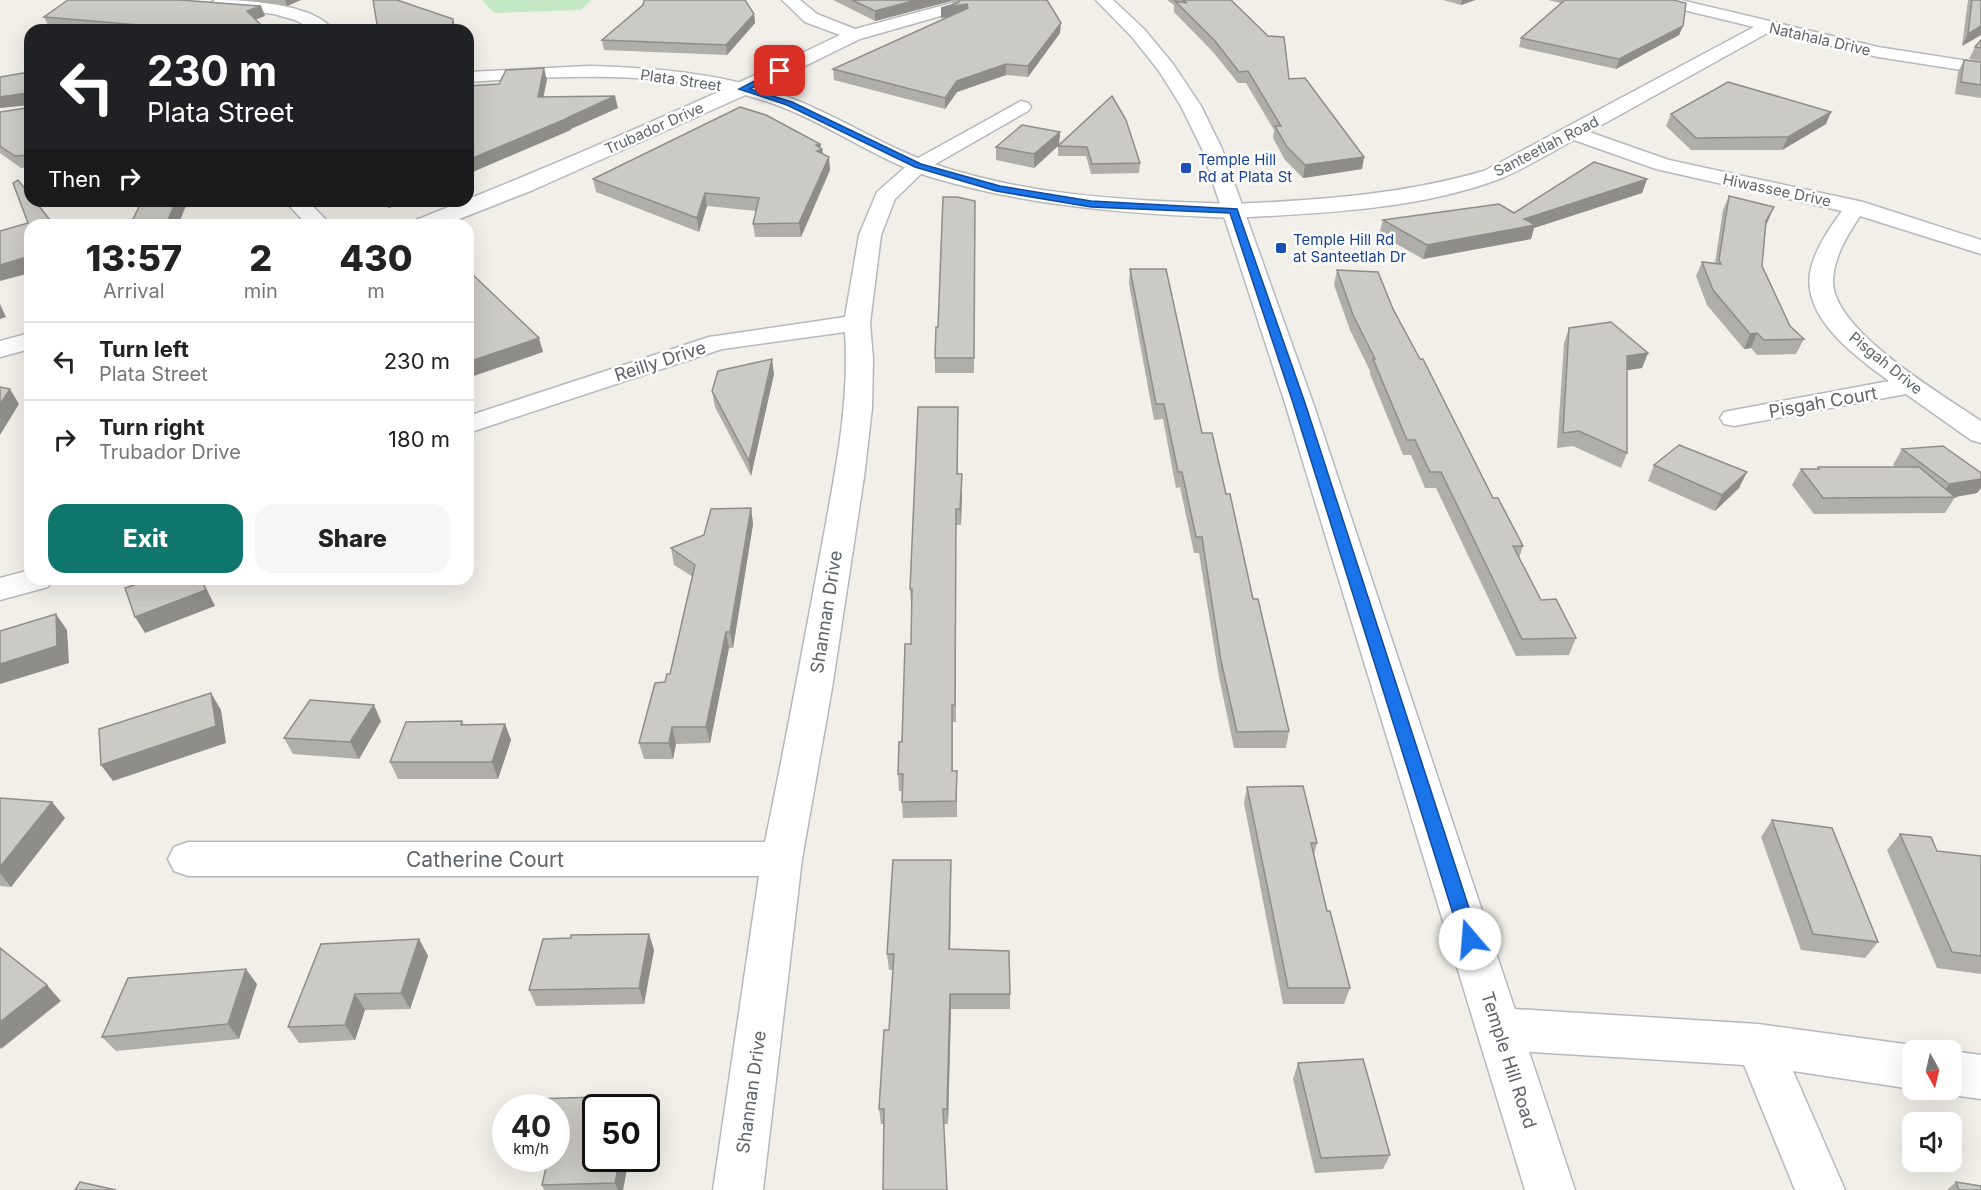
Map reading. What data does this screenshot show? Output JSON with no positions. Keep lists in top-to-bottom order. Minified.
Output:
{"streets":{"street":["Natahala Drive","Plata Street","Trubador Drive","Santeetlah Road","Hiwassee Drive","Reilly Drive","Pisgah Drive","Pisgah Court","Shannan Drive","Catherine Court","Temple Hill Road"]},"crossings":[["Natahala Drive","Santeetlah Road"],["Plata Street","Trubador Drive"],["Plata Street","Santeetlah Road"],["Plata Street","Shannan Drive"],["Plata Street","Temple Hill Road"],["Santeetlah Road","Hiwassee Drive"],["Santeetlah Road","Temple Hill Road"],["Hiwassee Drive","Pisgah Drive"],["Reilly Drive","Shannan Drive"],["Pisgah Drive","Pisgah Court"],["Shannan Drive","Catherine Court"]],"places":{"transit":["Temple Hill Rd at Plata St","Temple Hill Rd at Santeetlah Dr"]},"north":"bottom","page":{"turn":["230 m","Plata Street"],"then":"Then","eta":["13:57","Arrival","2","min","430","m"],"list":[{"name":"Turn left","note":"Plata Street","value":"230 m"},{"name":"Turn right","note":"Trubador Drive","value":"180 m"}],"buttons":["Exit","Share"],"speed":"40 km/h","limit":"50"}}
